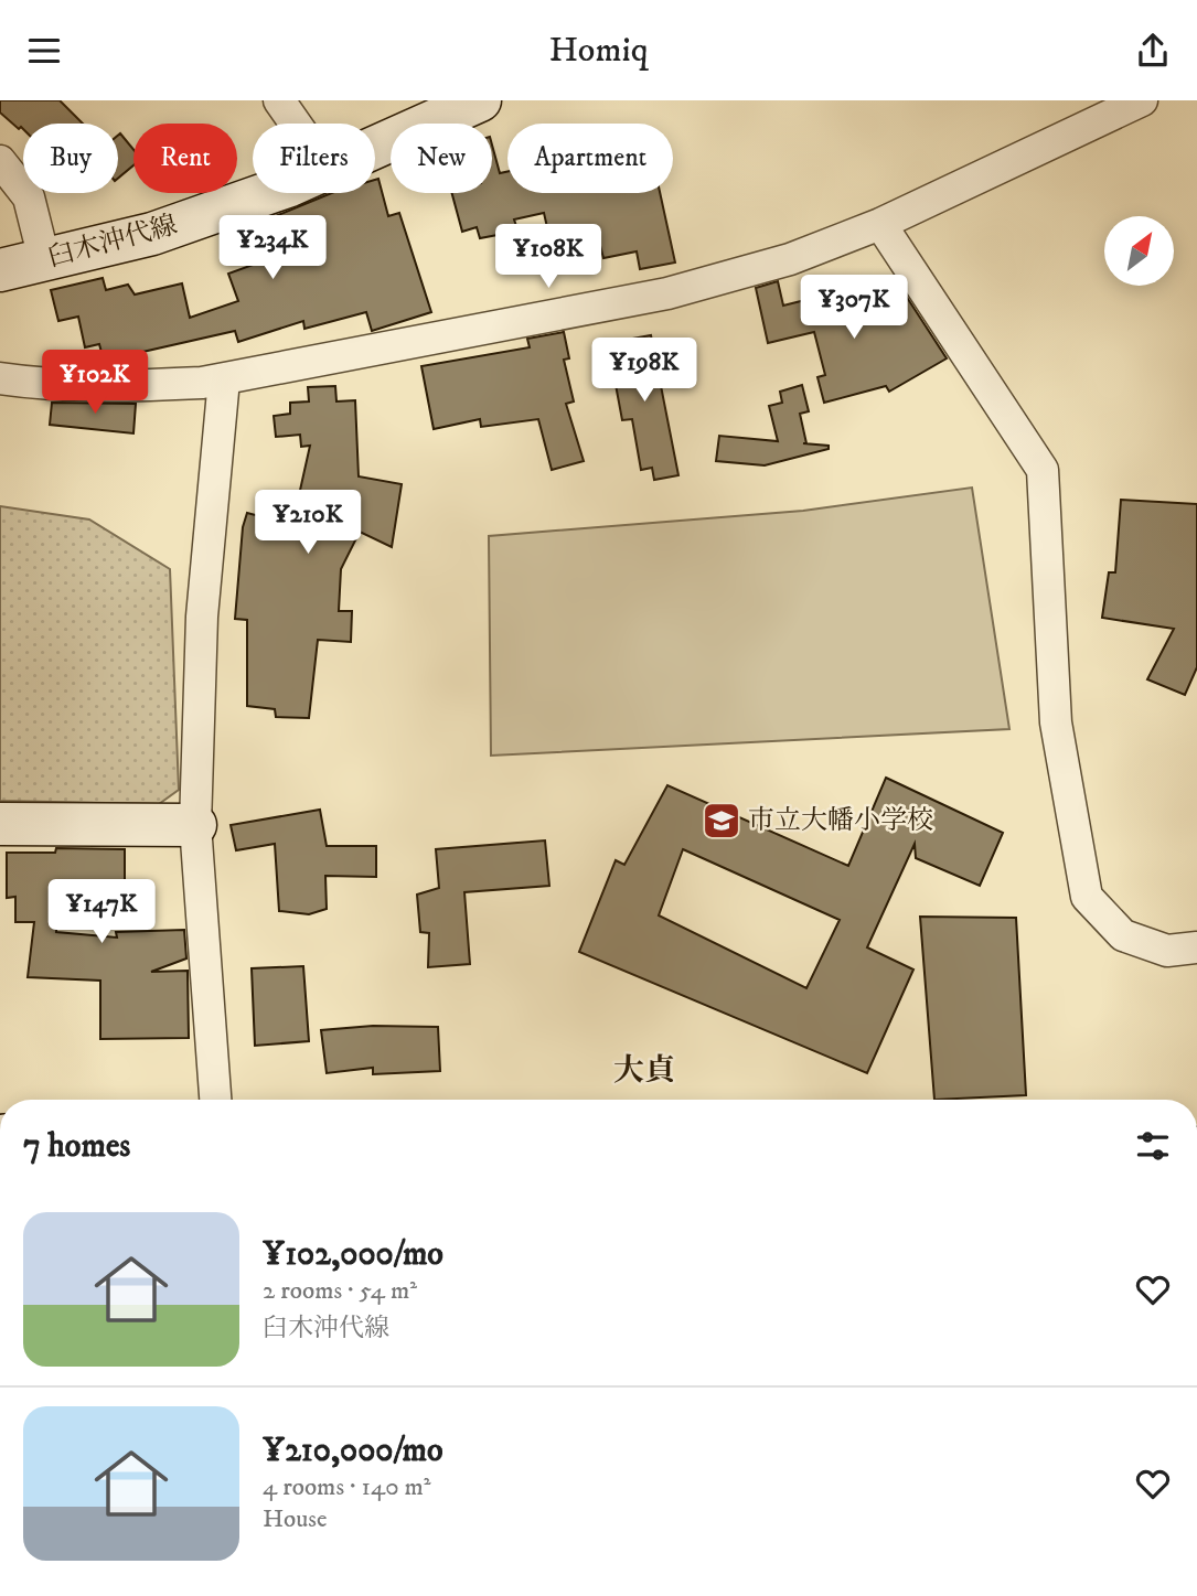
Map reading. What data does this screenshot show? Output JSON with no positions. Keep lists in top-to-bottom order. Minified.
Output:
{"streets":{"main road":["臼木沖代線"]},"districts":["大貞"],"places":{"school or university":["市立大幡小学校"]},"north":"top right","page":{"header":"Homiq","chip":["Buy","Rent","Filters","New","Apartment"],"price":["¥234K","¥108K","¥307K","¥198K","¥102K","¥210K","¥147K"],"heading":"7 homes","list":[{"name":"¥102,000/mo","note":"2 rooms · 54 m² · 臼木沖代線"},{"name":"¥210,000/mo","note":"4 rooms · 140 m² · House"}]}}
